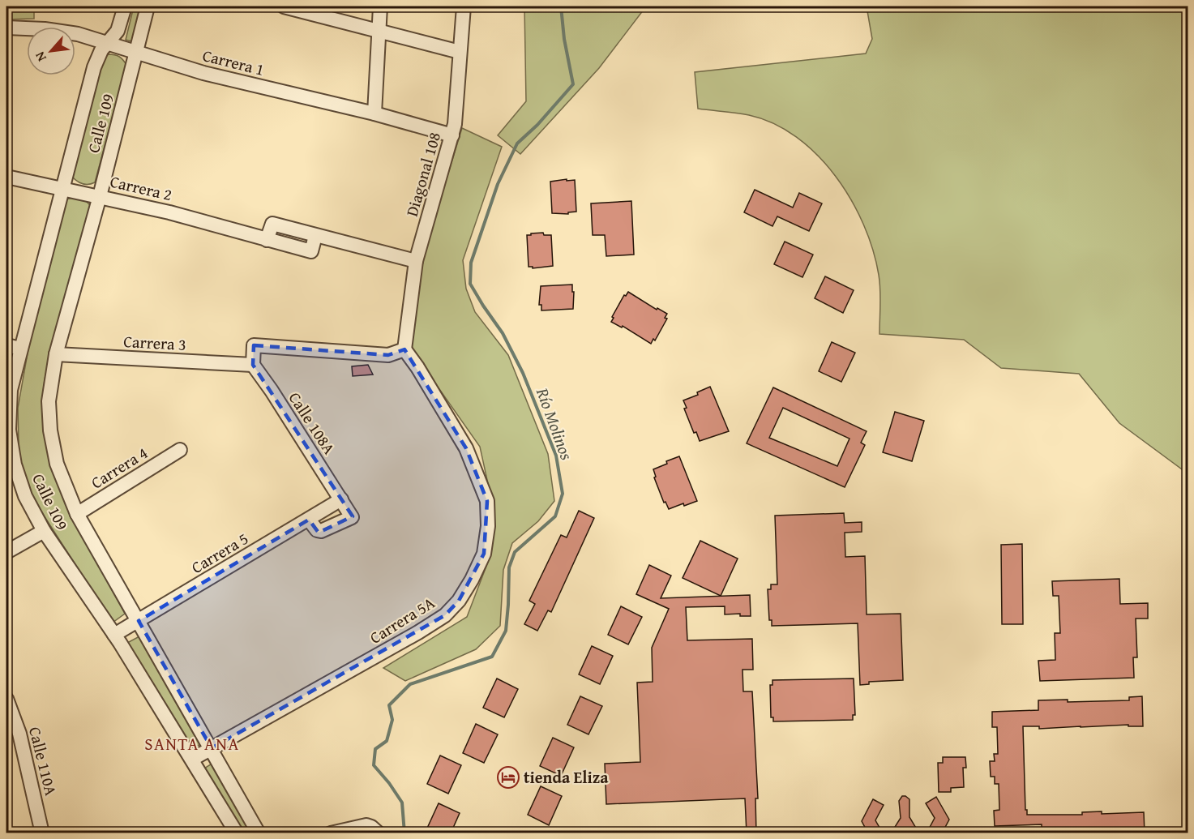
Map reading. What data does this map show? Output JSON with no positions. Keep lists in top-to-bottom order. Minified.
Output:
{"streets":{"street":["Carrera 1","Calle 109","Diagonal 108","Carrera 2","Carrera 3","Calle 108A","Carrera 4","Carrera 5","Carrera 5A","Calle 110A"]},"crossings":[["Carrera 1","Calle 109"],["Carrera 1","Diagonal 108"],["Calle 109","Carrera 2"],["Calle 109","Carrera 3"],["Calle 109","Carrera 4"],["Calle 109","Carrera 5"],["Calle 109","Carrera 5A"],["Diagonal 108","Carrera 2"],["Diagonal 108","Carrera 5A"],["Carrera 3","Calle 108A"],["Calle 108A","Carrera 5"]],"districts":["SANTA ANA"],"water":["Río Molinos"],"places":{"hotel":["tienda Eliza"]},"north":"bottom left"}
